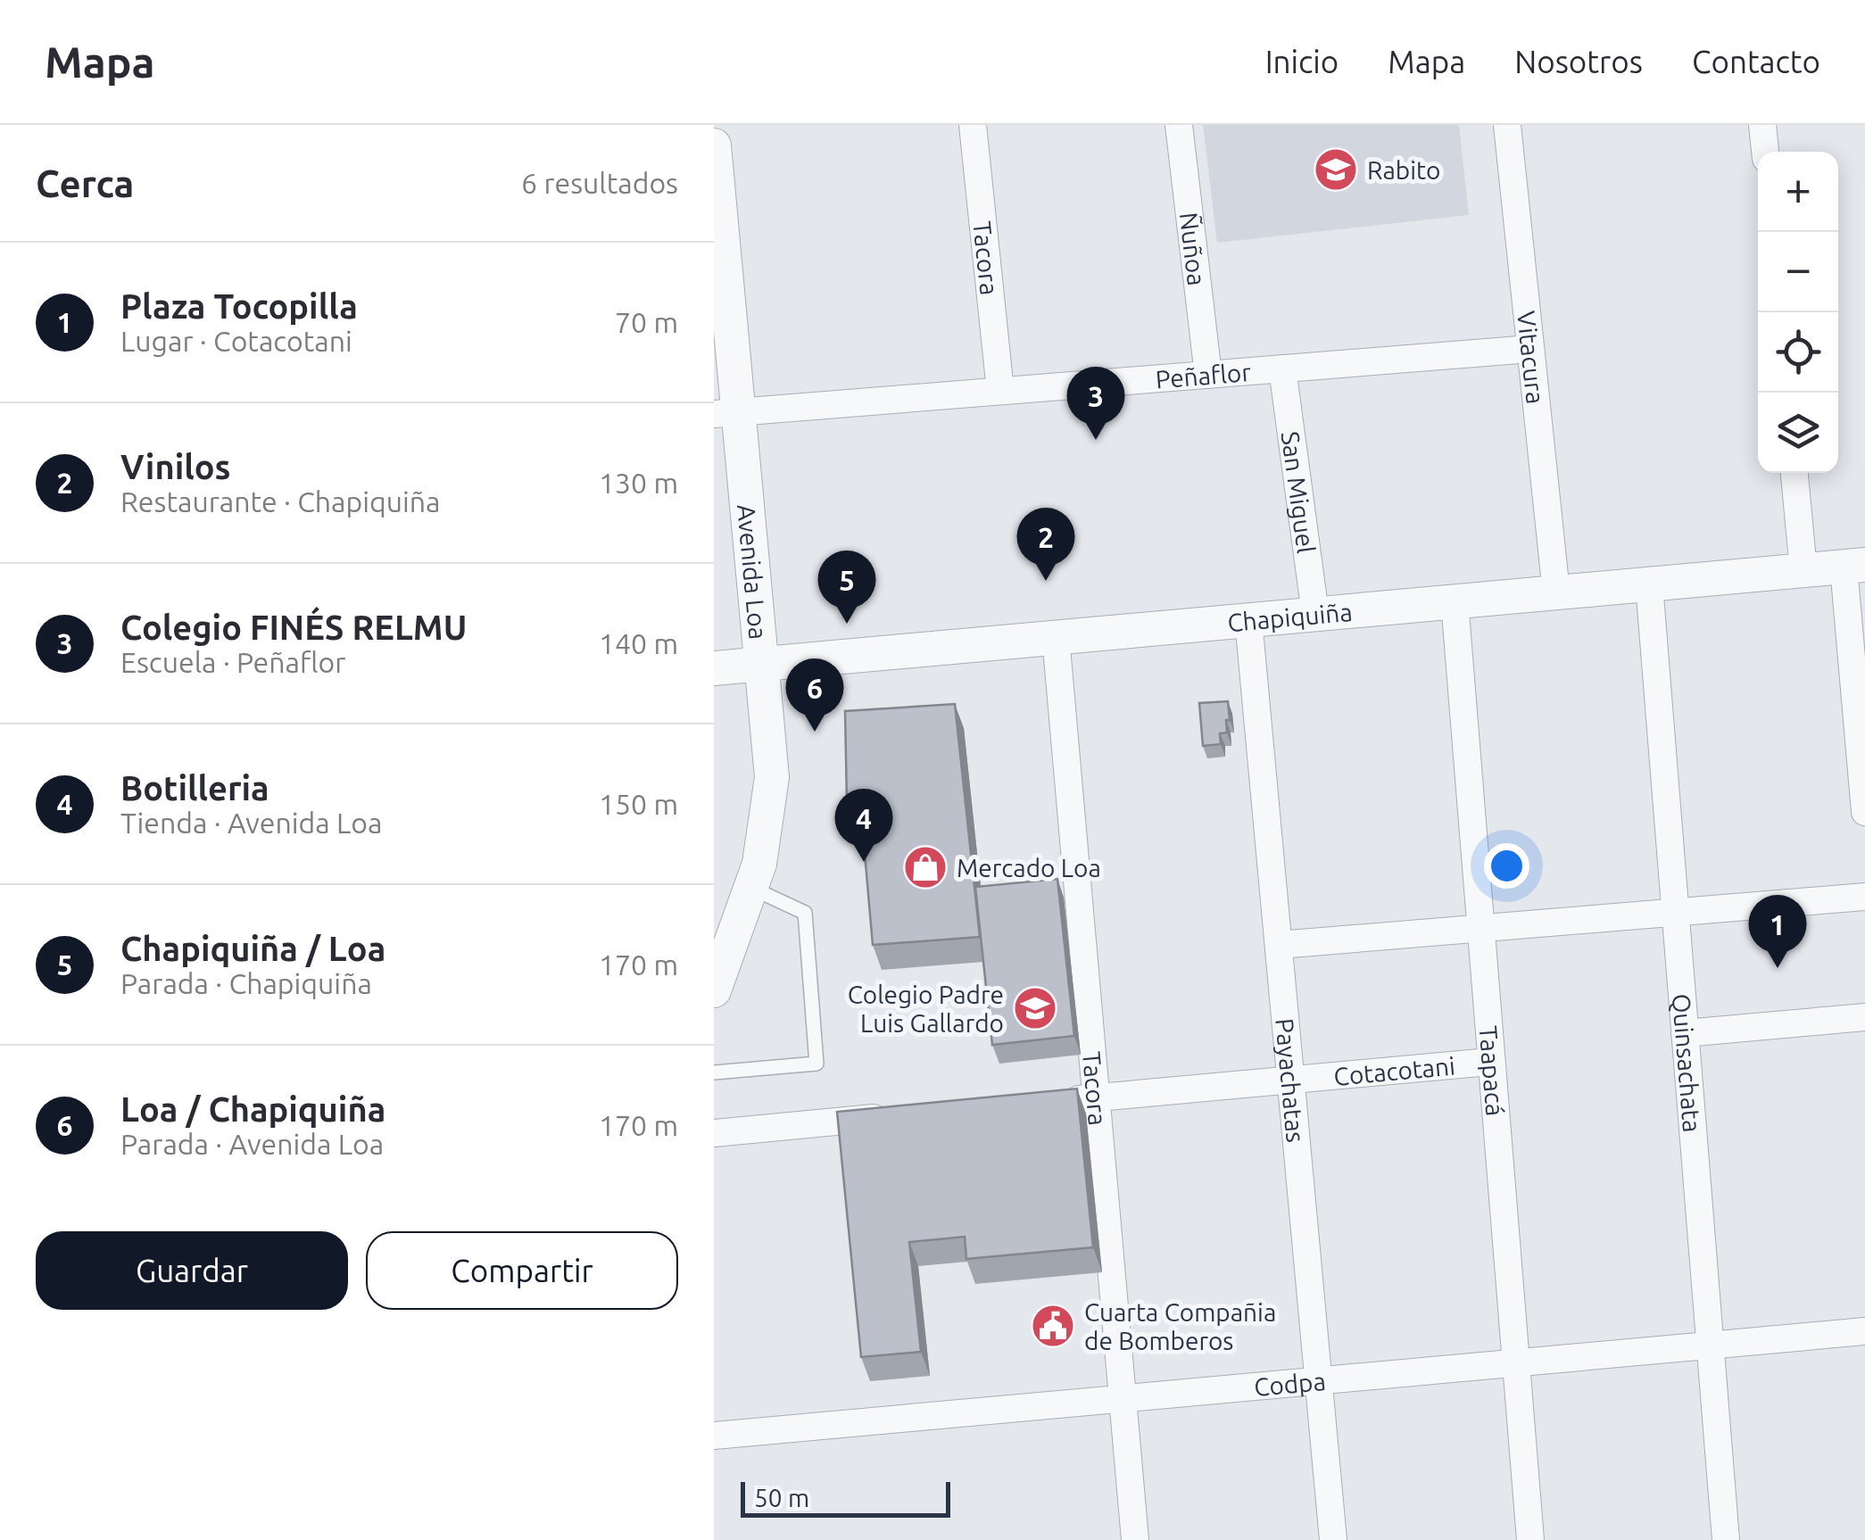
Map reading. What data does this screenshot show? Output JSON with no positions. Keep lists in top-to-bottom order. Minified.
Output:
{"streets":{"street":["Ñuñoa","Tacora","Vitacura","Peñaflor","San Miguel","Avenida Loa","Chapiquiña","Quinsachata","Cotacotani","Taapacá","Payachatas","Codpa"]},"crossings":[["Ñuñoa","Peñaflor"],["Tacora","Peñaflor"],["Tacora","Chapiquiña"],["Tacora","Cotacotani"],["Tacora","Codpa"],["Vitacura","Peñaflor"],["Vitacura","Chapiquiña"],["Peñaflor","San Miguel"],["Peñaflor","Avenida Loa"],["San Miguel","Chapiquiña"],["Avenida Loa","Chapiquiña"],["Chapiquiña","Quinsachata"],["Chapiquiña","Taapacá"],["Chapiquiña","Payachatas"],["Quinsachata","Codpa"],["Cotacotani","Taapacá"],["Cotacotani","Payachatas"],["Taapacá","Codpa"],["Payachatas","Codpa"]],"places":{"school or university":["Rabito","Colegio Padre Luis Gallardo"],"shop":["Mercado Loa"],"public building":["Cuarta Compañia de Bomberos"]},"scale_bar":"50 m","page":{"header":"Mapa","nav":["Inicio","Mapa","Nosotros","Contacto"],"heading":["Cerca","6 resultados"],"map_buttons":["+","−"],"list":[{"mark":"1","name":"Plaza Tocopilla","note":"Lugar · Cotacotani","value":"70 m"},{"mark":"2","name":"Vinilos","note":"Restaurante · Chapiquiña","value":"130 m"},{"mark":"3","name":"Colegio FINÉS RELMU","note":"Escuela · Peñaflor","value":"140 m"},{"mark":"4","name":"Botilleria","note":"Tienda · Avenida Loa","value":"150 m"},{"mark":"5","name":"Chapiquiña / Loa","note":"Parada · Chapiquiña","value":"170 m"},{"mark":"6","name":"Loa / Chapiquiña","note":"Parada · Avenida Loa","value":"170 m"}],"pins":["3","2","5","6","4","1"],"buttons":["Guardar","Compartir"],"scale":"50 m"}}
